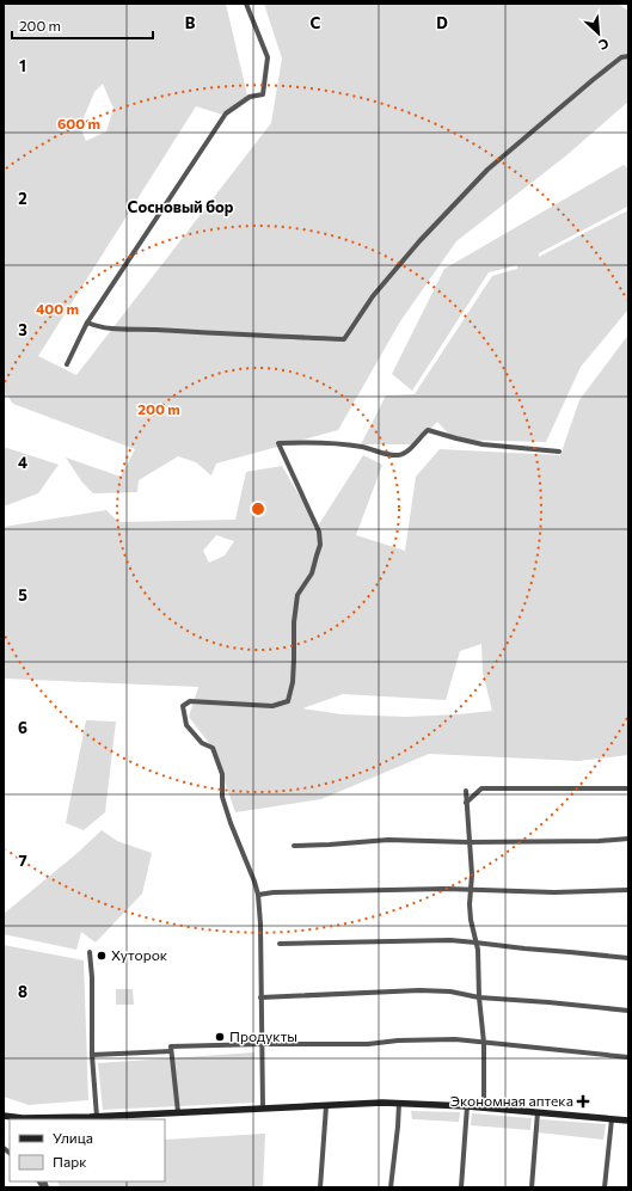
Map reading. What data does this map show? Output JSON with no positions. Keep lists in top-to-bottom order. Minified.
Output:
{"districts":["Сосновый бор"],"places":{"other":["Хуторок","Продукты"],"health":["Экономная аптека"]},"legend":["Улица","Парк"],"scale_bar":"200 m","north":"bottom right","grid":{"columns":["B","C","D"],"rows":["1","2","3","4","5","6","7","8"]},"rings":["600 m","400 m","200 m"]}
